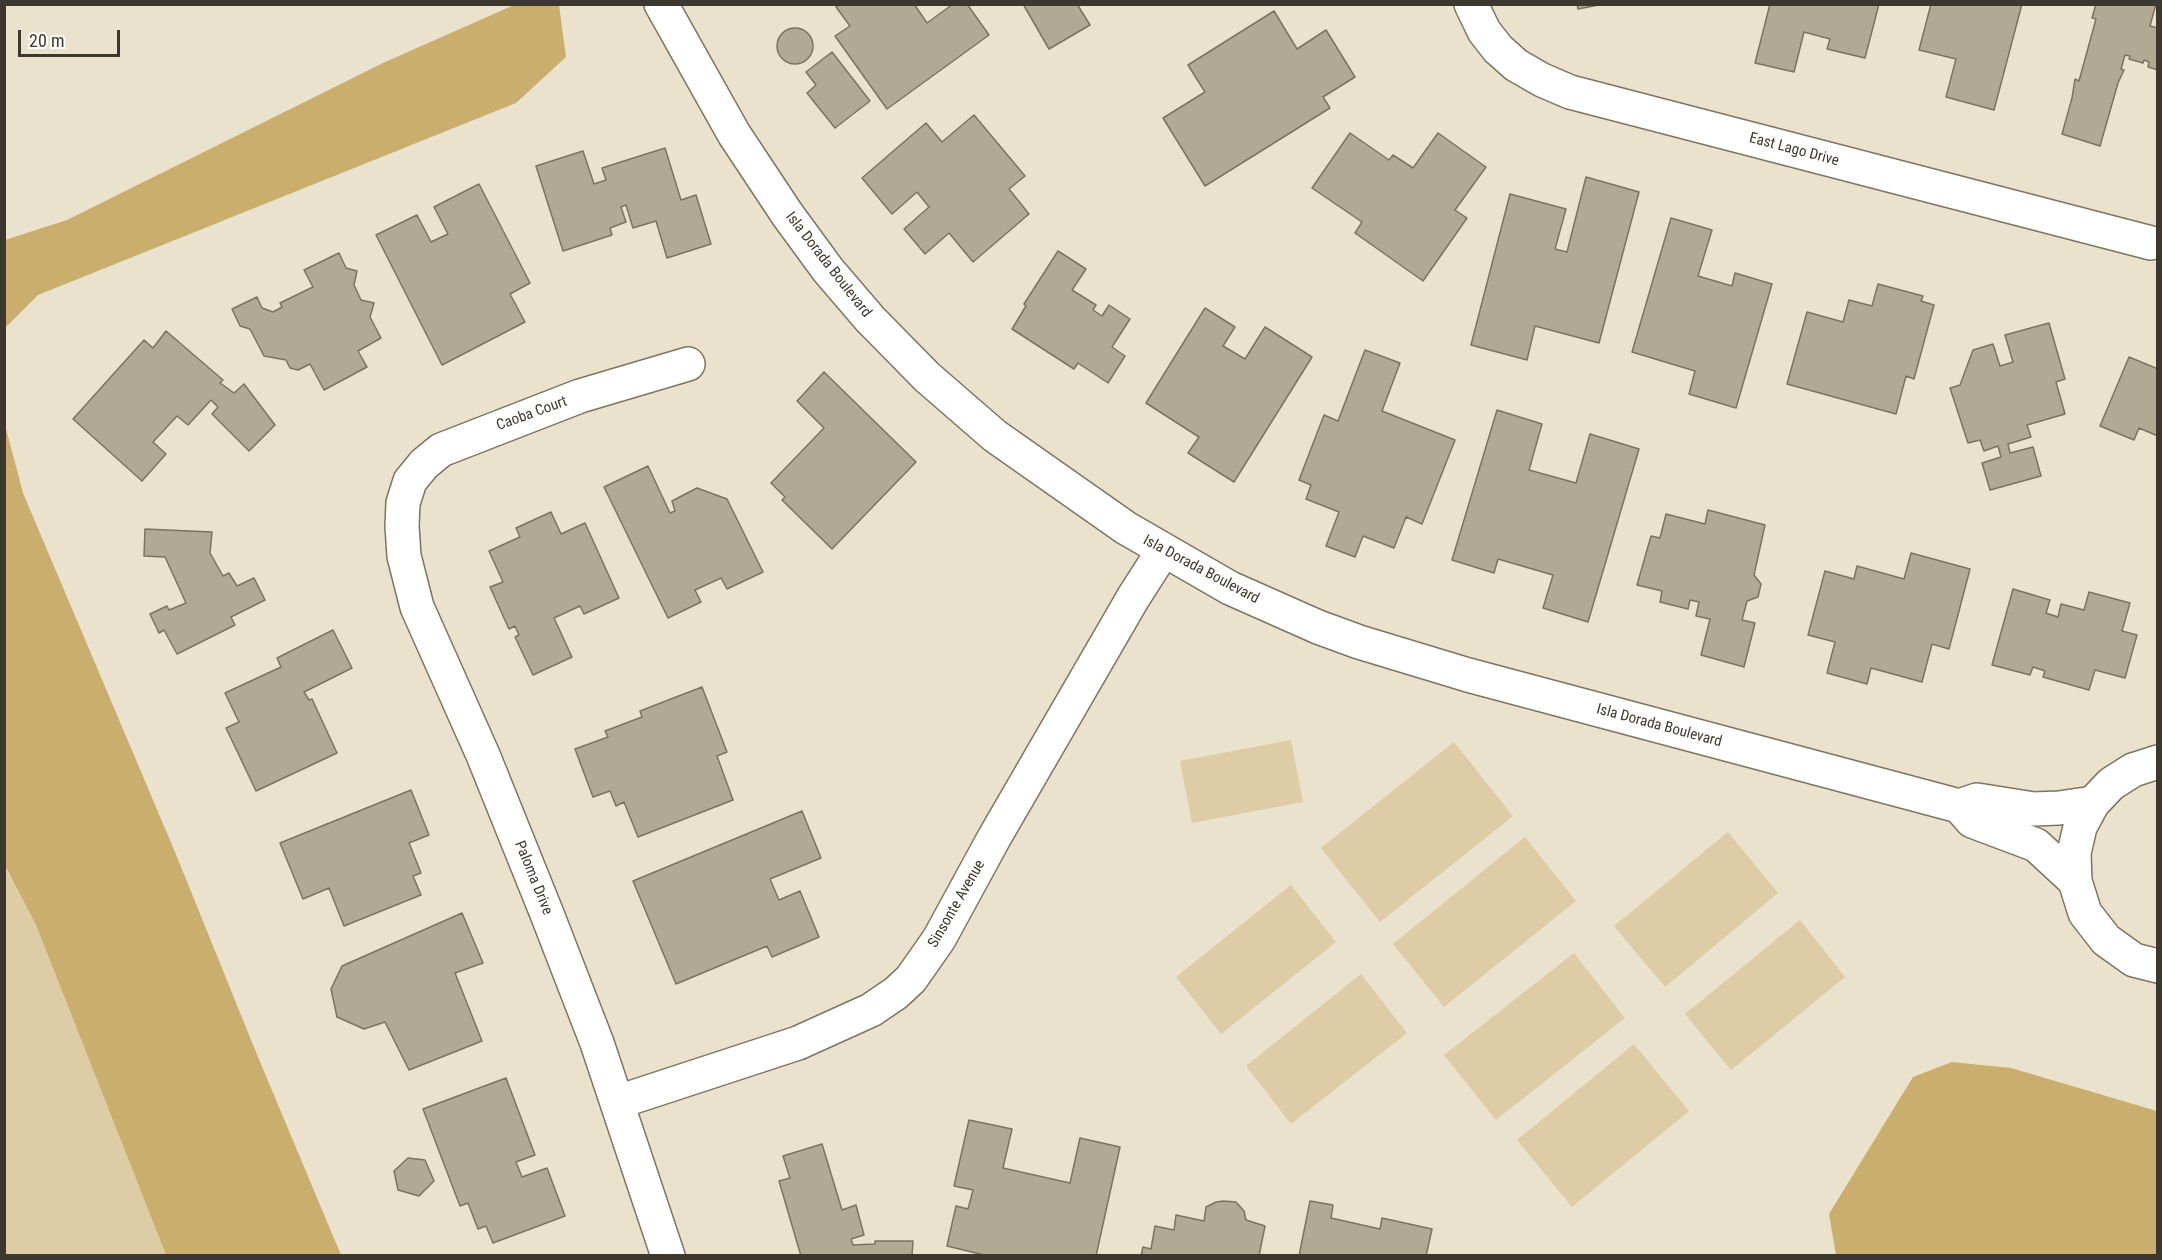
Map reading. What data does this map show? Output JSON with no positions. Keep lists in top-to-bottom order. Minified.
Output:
{"streets":{"street":["East Lago Drive","Isla Dorada Boulevard","Caoba Court","Paloma Drive","Sinsonte Avenue"]},"crossings":[["Isla Dorada Boulevard","Sinsonte Avenue"],["Caoba Court","Paloma Drive"],["Paloma Drive","Sinsonte Avenue"]],"scale_bar":"20 m"}
